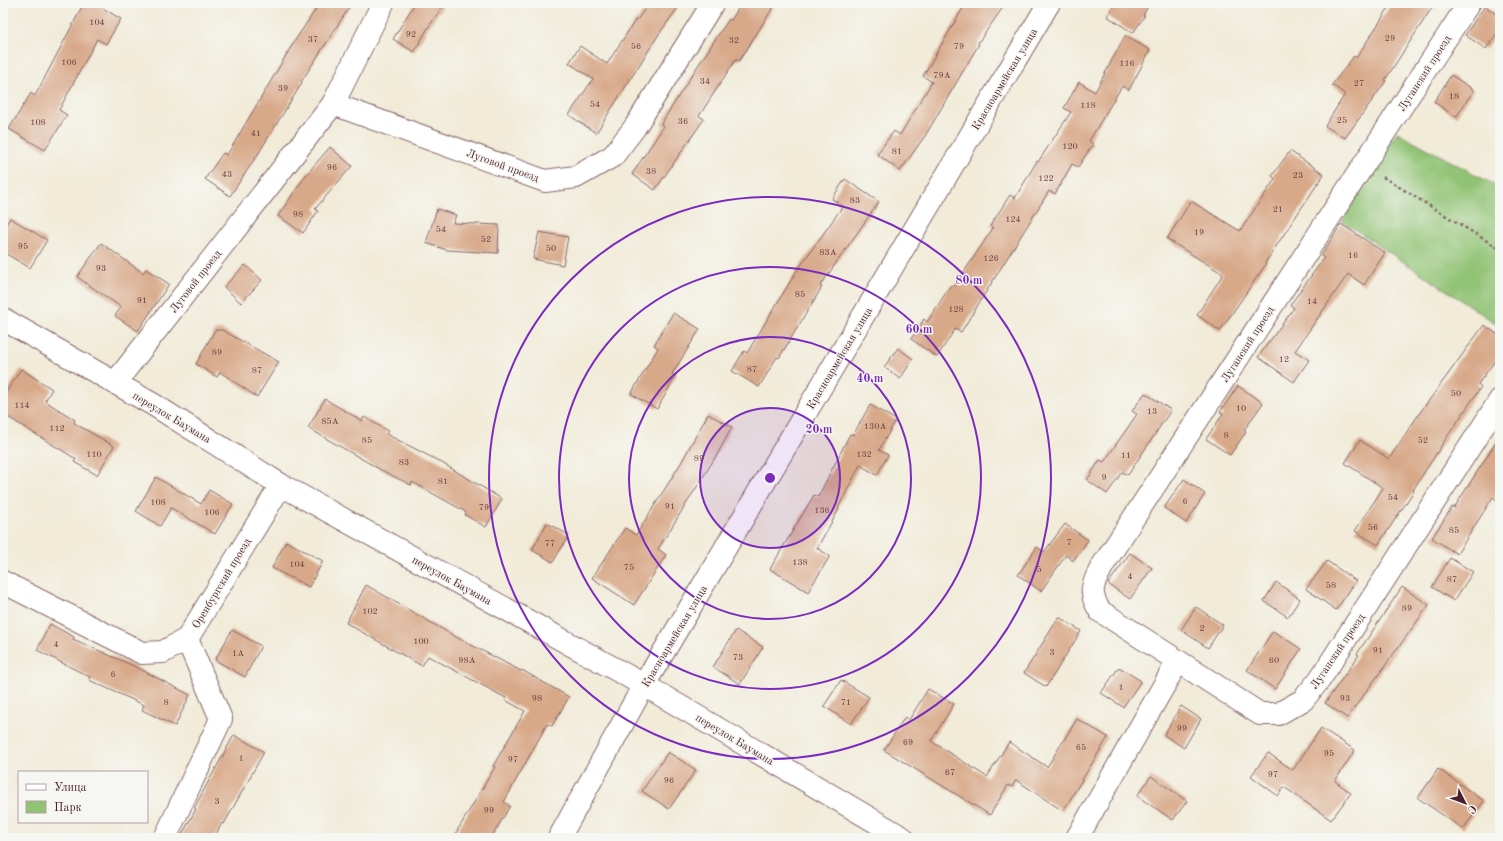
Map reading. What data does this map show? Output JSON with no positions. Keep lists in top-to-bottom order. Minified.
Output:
{"streets":{"street":["Луганский проезд","Красноармейская улица","Луговой проезд","переулок Баумана","Оренбургский проезд"]},"crossings":[["Красноармейская улица","переулок Баумана"],["Луговой проезд","переулок Баумана"],["переулок Баумана","Оренбургский проезд"]],"house_numbers":["104","92","29","37","32","56","79","106","116","79А","34","27","39","18","54","118","25","36","108","41","120","81","96","38","43","23","122","83","21","98","124","54","19","52","95","50","83А","16","126","93","85","91","14","128","89","12","87","87","50","114","10","13","85А","130А","112","8","85","52","110","132","11","89","83","9","81","54","6","108","91","79","136","106","56","85","7","77","138","104","75","5","4","87","58","89","102","2","100","4","91","3","1А","73","98А","60","6","1","98","93","8","71","99","69","65","95","1","97","67","97","96","3","99"],"legend":["Улица","Парк"],"north":"bottom right","rings":["80 m","60 m","40 m","20 m"]}
